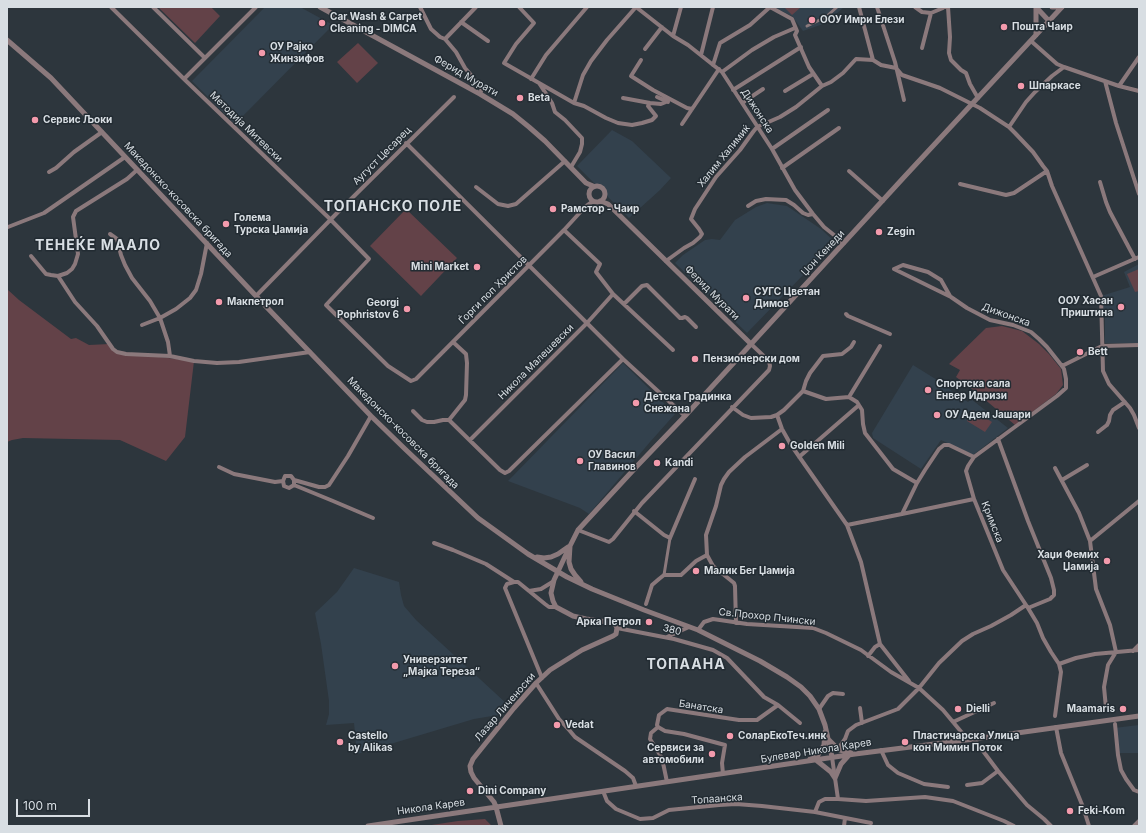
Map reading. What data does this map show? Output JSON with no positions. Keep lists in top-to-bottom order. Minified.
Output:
{"streets":{"street":["Ферид Мурати","Дижонска","Методија Митевски","Аугуст Цесарец","Халим Халимиќ","Македонско-косовска бригада","Џон Кенеди","Ѓорги поп Христов","Никола Малешевски","Кримска","Св.Прохор Пчински","380","Лазар Личеноски","Банатска","Булевар Никола Карев","Топаанска","Никола Карев"]},"crossings":[["Ферид Мурати","Халим Халимиќ"],["Ферид Мурати","Џон Кенеди"],["Ферид Мурати","Ѓорги поп Христов"],["Дижонска","Халим Халимиќ"],["Дижонска","Џон Кенеди"],["Методија Митевски","Аугуст Цесарец"],["Методија Митевски","Ѓорги поп Христов"],["Аугуст Цесарец","Македонско-косовска бригада"],["Халим Халимиќ","Џон Кенеди"],["Македонско-косовска бригада","Џон Кенеди"],["Македонско-косовска бригада","Св.Прохор Пчински"],["Македонско-косовска бригада","Булевар Никола Карев"],["Св.Прохор Пчински","Булевар Никола Карев"],["380","Лазар Личеноски"],["380","Банатска"],["Лазар Личеноски","Булевар Никола Карев"],["Лазар Личеноски","Никола Карев"],["Банатска","Булевар Никола Карев"],["Булевар Никола Карев","Топаанска"],["Булевар Никола Карев","Никола Карев"]],"districts":["ТОПАНСКО ПОЛЕ","ТЕНЕЌЕ МААЛО","ТОПААНА"],"places":["ООУ Имри Елези","Car Wash & Carpet Cleaning - DIMCA","Пошта Чаир","ОУ Рајко Жинзифов","Шпаркасе","Beta","Сервис Љоки","Рамстор - Чаир","Голема Турска Џамија","Zegin","Mini Market","СУГС Цветан Димов","Макпетрол","ООУ Хасан Приштина","Georgi Pophristov 6","Bett","Пензионерски дом","Спортска сала Енвер Идризи","Детска Градинка Снежана","ОУ Адем Јашари","Golden Mili","ОУ Васил Главинов","Kandi","Хаџи Фемих Џамија","Малик Бег Џамија","Арка Петрол","Универзитет „Мајка Тереза“","Dielli","Maamaris","Vedat","СоларЕкоТеч.инк","Castello by Alikas","Пластичарска Улица кон Мимин Поток","Сервиси за автомобили","Dini Company","Feki-Kom"],"scale_bar":"100 m"}
